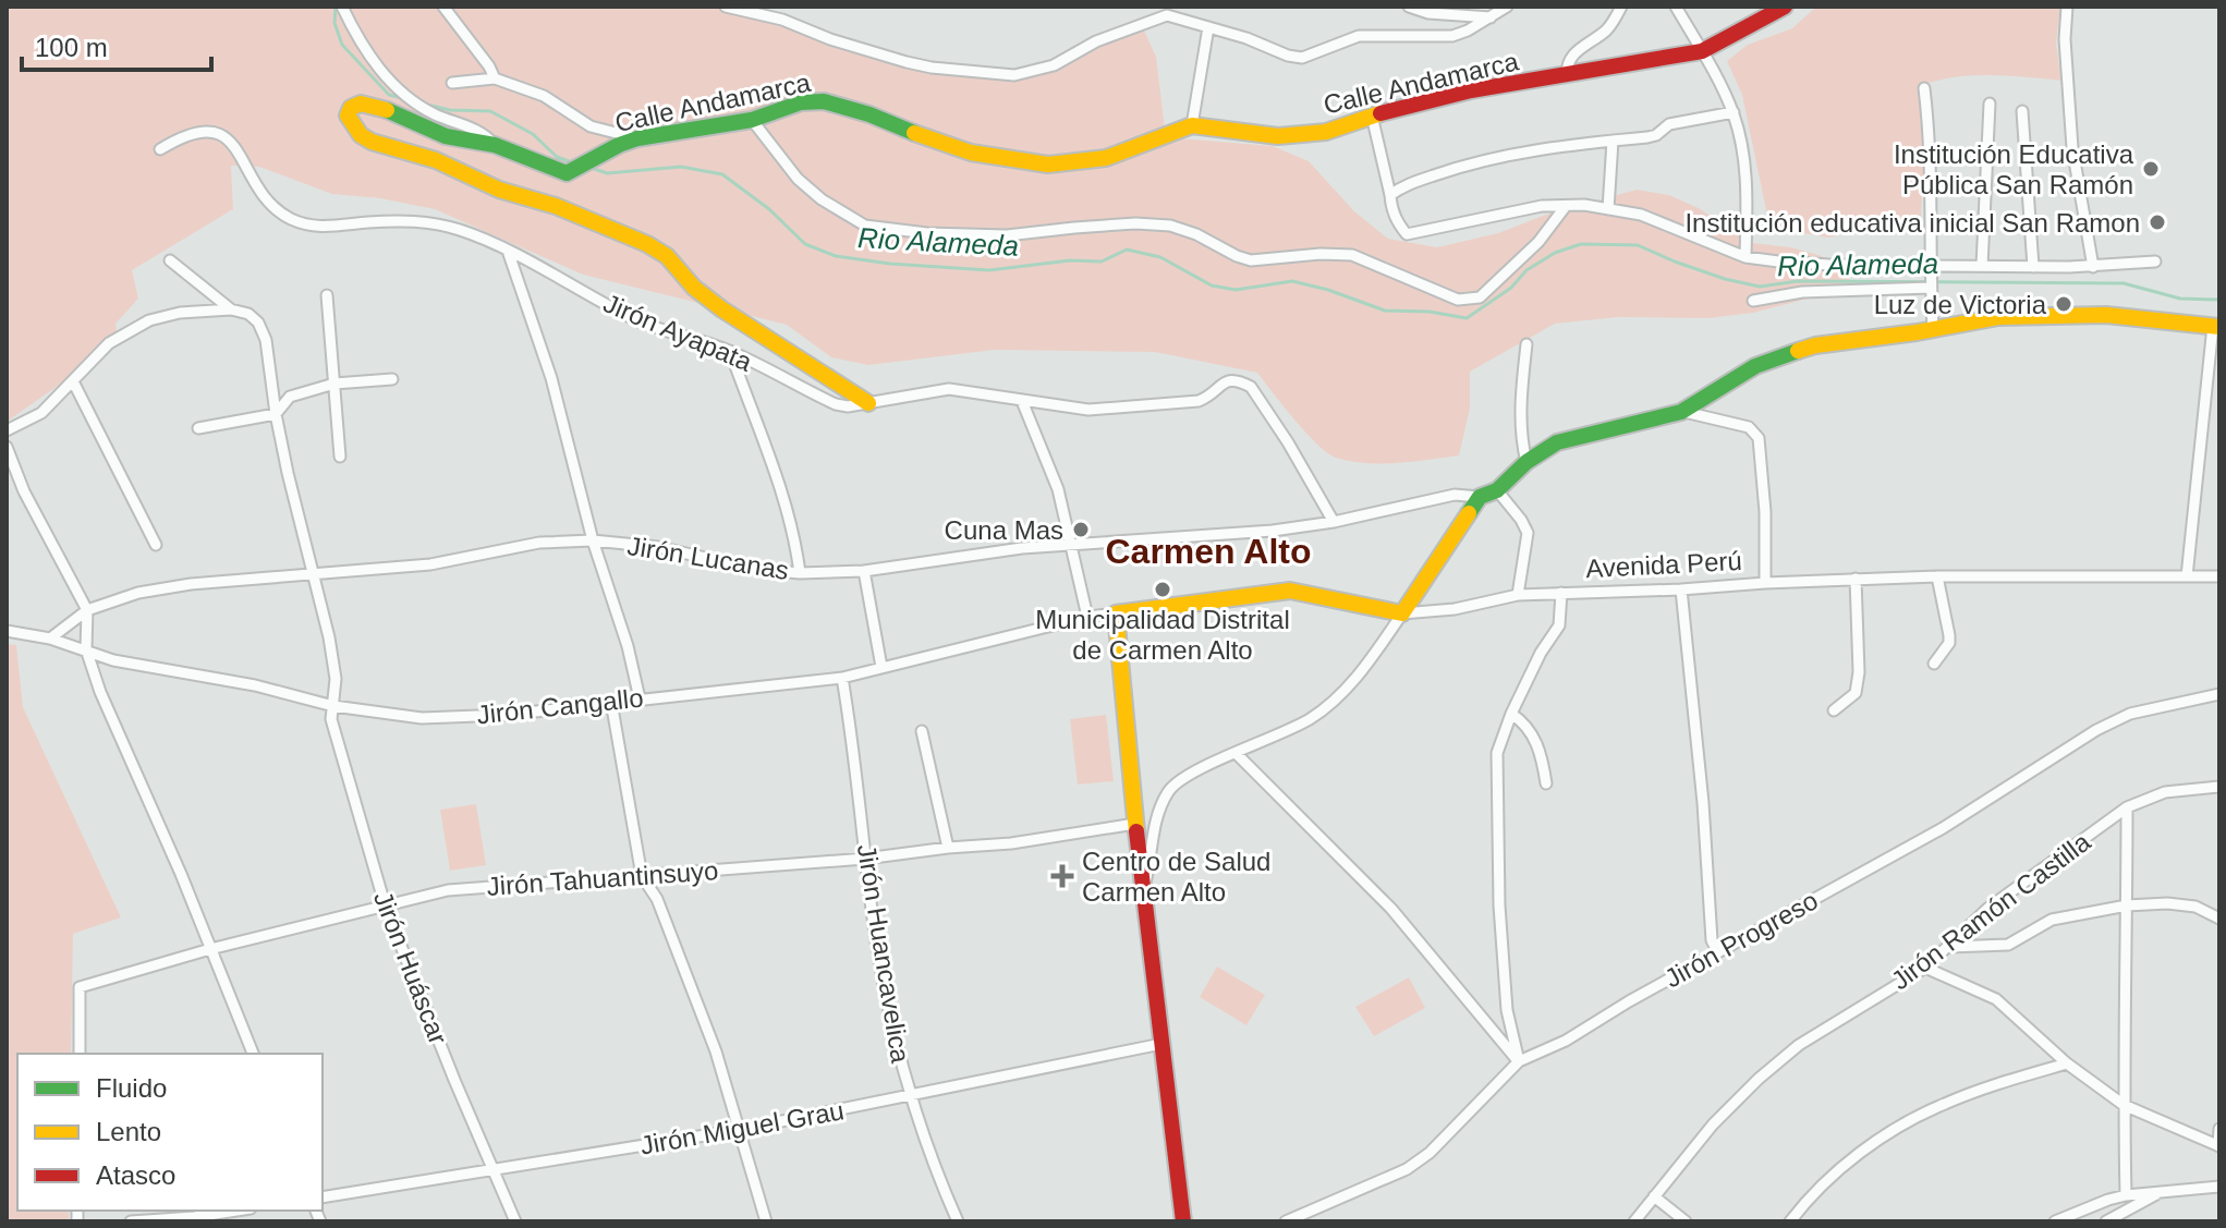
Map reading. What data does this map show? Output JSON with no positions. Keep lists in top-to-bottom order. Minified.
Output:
{"streets":{"street":["Calle Andamarca","Jirón Ayapata","Jirón Lucanas","Avenida Perú","Jirón Cangallo","Jirón Tahuantinsuyo","Jirón Ramón Castilla","Jirón Progreso","Jirón Huancavelica","Jirón Huáscar","Jirón Miguel Grau"]},"crossings":[["Calle Andamarca","Jirón Ayapata"],["Jirón Ayapata","Jirón Lucanas"],["Jirón Lucanas","Jirón Cangallo"],["Jirón Lucanas","Jirón Huáscar"],["Avenida Perú","Jirón Cangallo"],["Jirón Cangallo","Jirón Huancavelica"],["Jirón Cangallo","Jirón Huáscar"],["Jirón Tahuantinsuyo","Jirón Huancavelica"],["Jirón Tahuantinsuyo","Jirón Huáscar"],["Jirón Huancavelica","Jirón Miguel Grau"],["Jirón Huáscar","Jirón Miguel Grau"]],"districts":["Carmen Alto"],"water":["Rio Alameda"],"places":{"other":["Institución Educativa Pública San Ramón","Institución educativa inicial San Ramon","Luz de Victoria","Cuna Mas","Municipalidad Distrital de Carmen Alto"],"health":["Centro de Salud Carmen Alto"]},"legend":["Fluido","Lento","Atasco"],"scale_bar":"100 m"}
